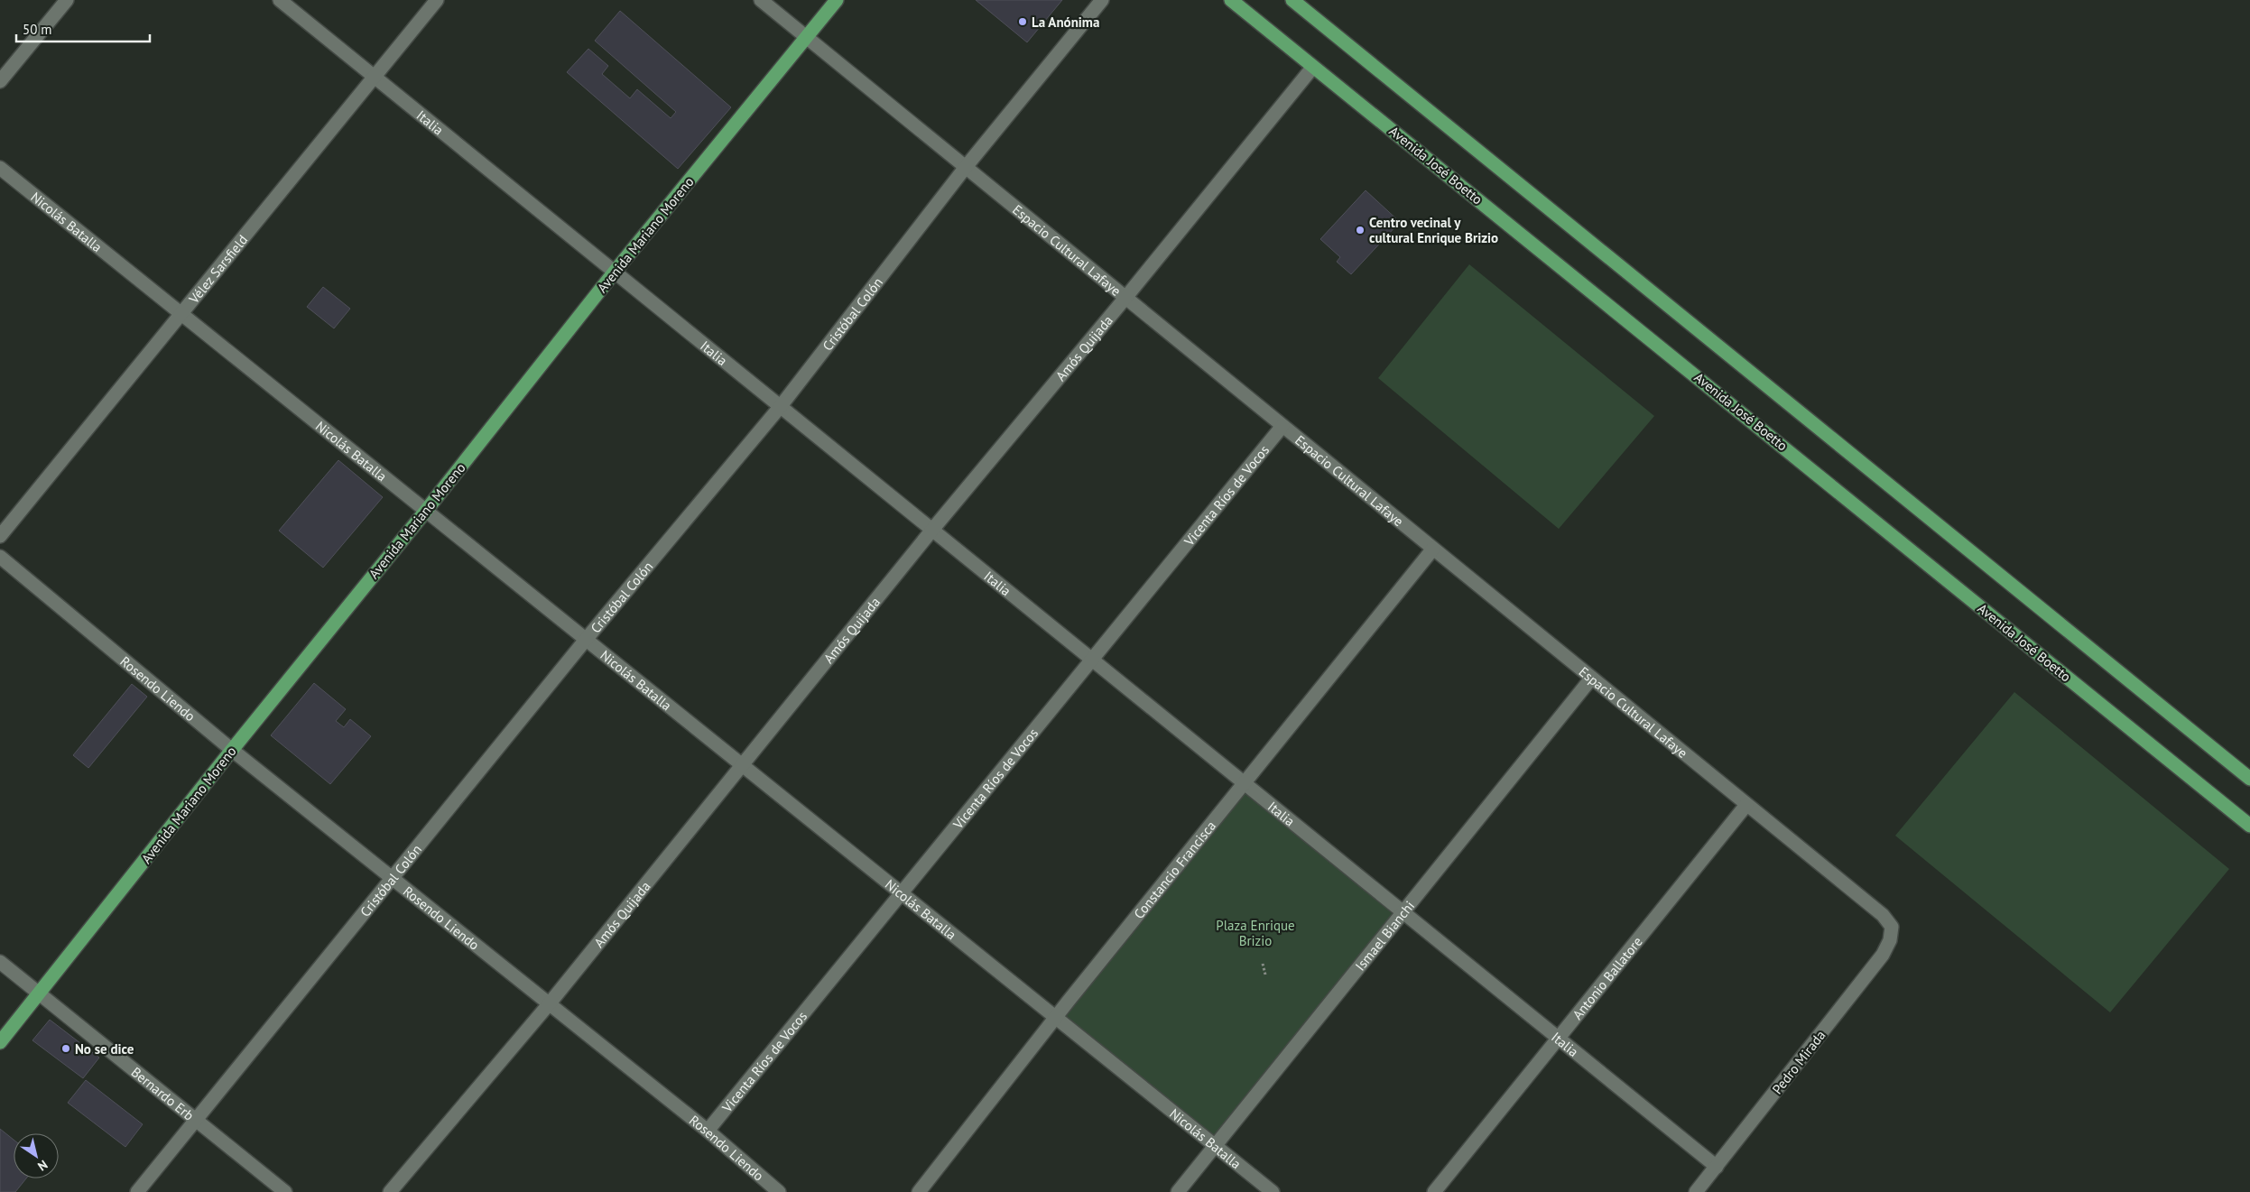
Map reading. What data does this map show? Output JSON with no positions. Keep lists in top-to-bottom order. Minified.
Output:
{"streets":{"main road":["Avenida José Boetto","Avenida Mariano Moreno"],"street":["Italia","Nicolás Batalla","Espacio Cultural Lafaye","Vélez Sarsfield","Cristóbal Colón","Amós Quijada","Vicenta Ríos de Vocos","Rosendo Liendo","Constancio Francisca","Ismael Bianchi","Antonio Ballatore","Pedro Mirada","Bernardo Erb"]},"crossings":[["Italia","Avenida Mariano Moreno"],["Italia","Vélez Sarsfield"],["Italia","Cristóbal Colón"],["Italia","Amós Quijada"],["Italia","Vicenta Ríos de Vocos"],["Italia","Constancio Francisca"],["Italia","Ismael Bianchi"],["Italia","Antonio Ballatore"],["Italia","Pedro Mirada"],["Avenida José Boetto","Amós Quijada"],["Nicolás Batalla","Avenida Mariano Moreno"],["Nicolás Batalla","Vélez Sarsfield"],["Nicolás Batalla","Cristóbal Colón"],["Nicolás Batalla","Amós Quijada"],["Nicolás Batalla","Vicenta Ríos de Vocos"],["Nicolás Batalla","Constancio Francisca"],["Nicolás Batalla","Ismael Bianchi"],["Avenida Mariano Moreno","Espacio Cultural Lafaye"],["Avenida Mariano Moreno","Rosendo Liendo"],["Avenida Mariano Moreno","Bernardo Erb"],["Espacio Cultural Lafaye","Cristóbal Colón"],["Espacio Cultural Lafaye","Amós Quijada"],["Espacio Cultural Lafaye","Vicenta Ríos de Vocos"],["Espacio Cultural Lafaye","Constancio Francisca"],["Espacio Cultural Lafaye","Ismael Bianchi"],["Espacio Cultural Lafaye","Antonio Ballatore"],["Espacio Cultural Lafaye","Pedro Mirada"],["Cristóbal Colón","Rosendo Liendo"],["Cristóbal Colón","Bernardo Erb"],["Amós Quijada","Rosendo Liendo"],["Vicenta Ríos de Vocos","Rosendo Liendo"]],"parks":["Plaza Enrique Brizio"],"places":["La Anónima","Centro vecinal y cultural Enrique Brizio","No se dice"],"scale_bar":"50 m","north":"bottom right"}
